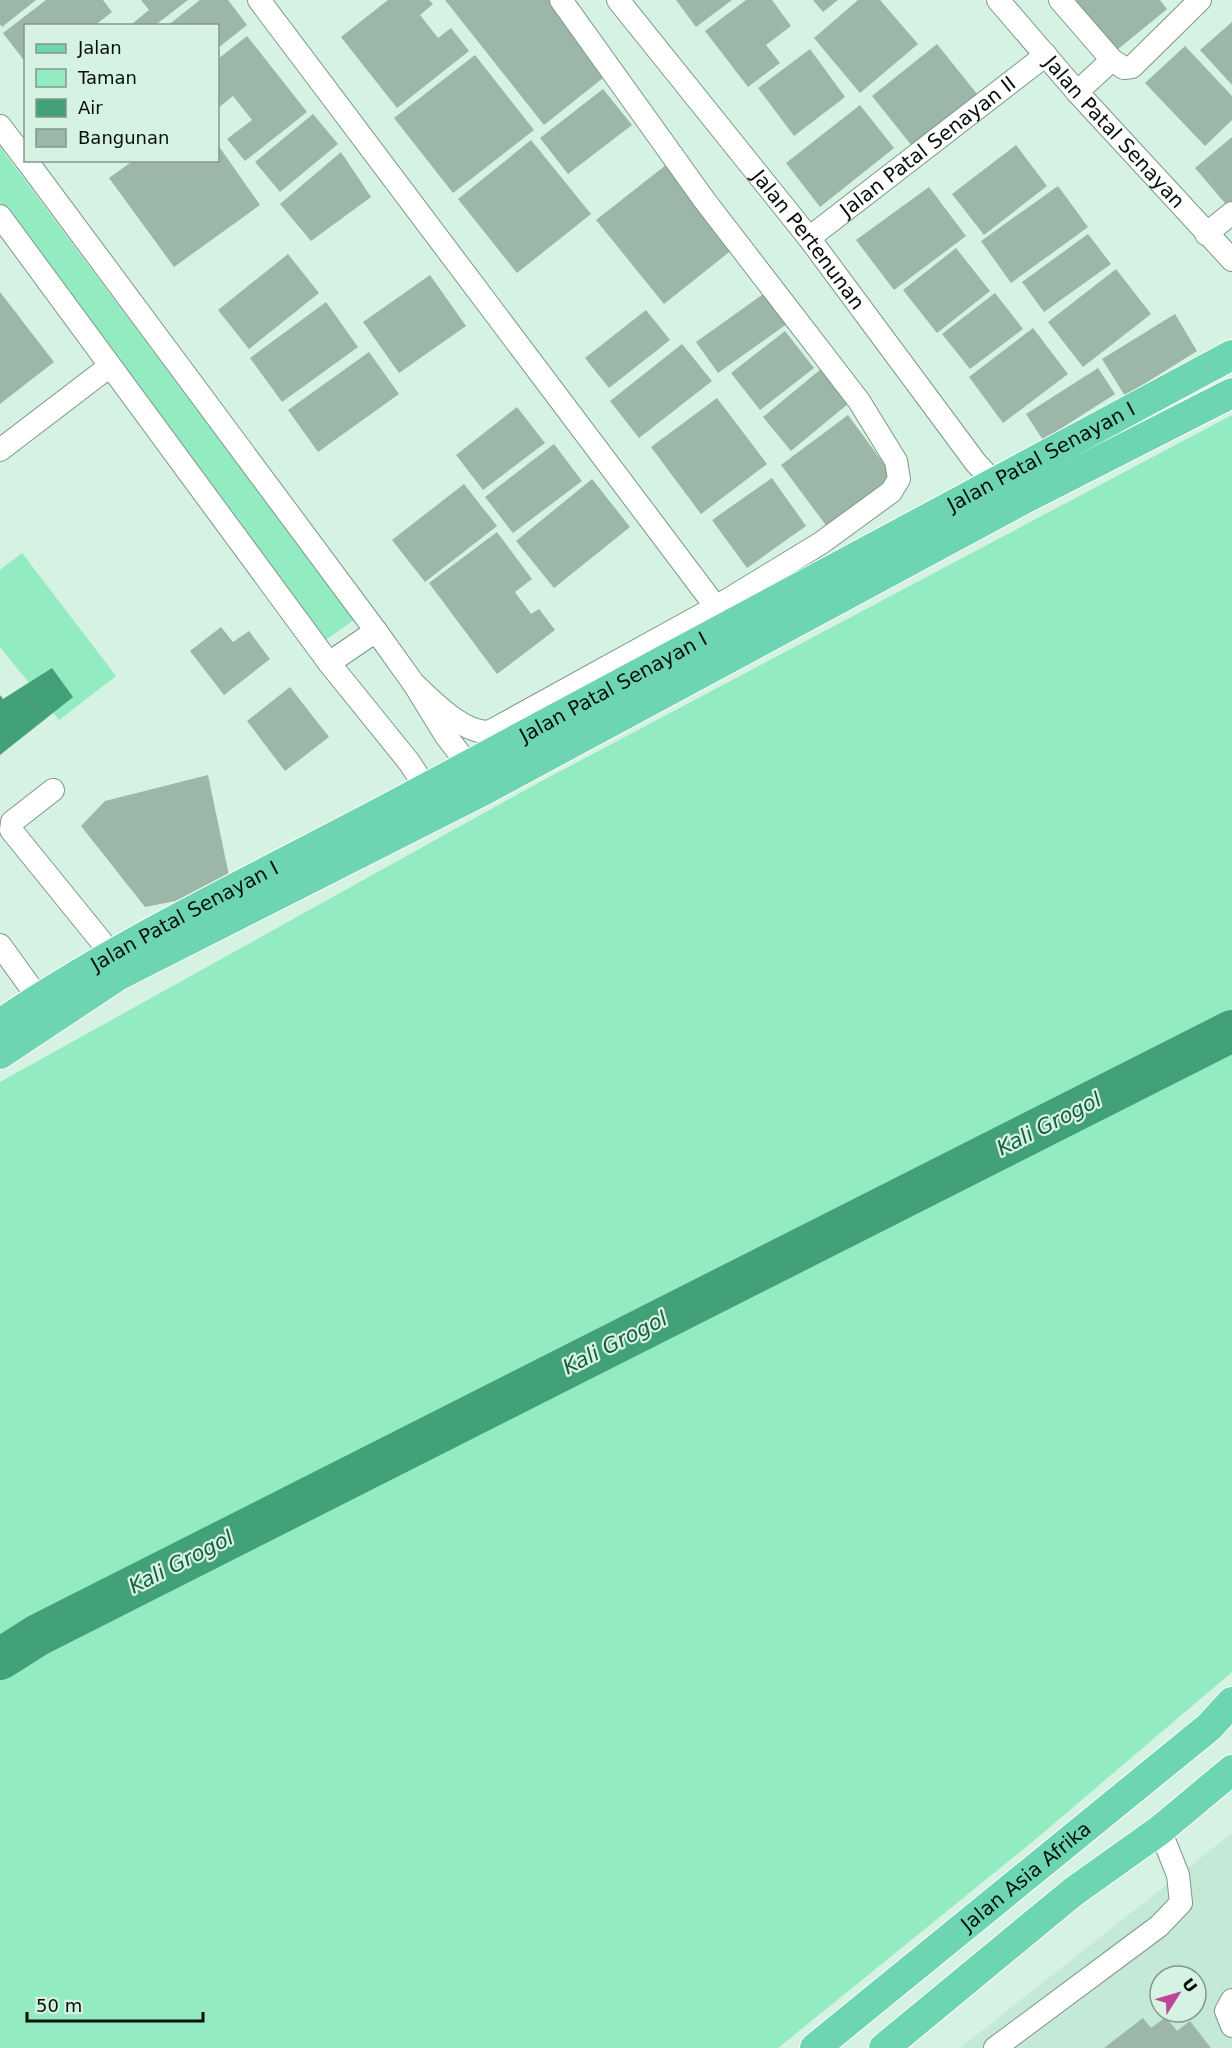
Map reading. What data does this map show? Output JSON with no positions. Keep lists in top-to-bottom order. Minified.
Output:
{"streets":{"main road":["Jalan Patal Senayan I","Jalan Asia Afrika"],"street":["Jalan Patal Senayan","Jalan Patal Senayan II","Jalan Pertenunan"]},"crossings":[["Jalan Patal Senayan","Jalan Patal Senayan II"],["Jalan Patal Senayan II","Jalan Pertenunan"],["Jalan Pertenunan","Jalan Patal Senayan I"]],"water":["Kali Grogol"],"legend":["Jalan","Taman","Air","Bangunan"],"scale_bar":"50 m","north":"top right"}
